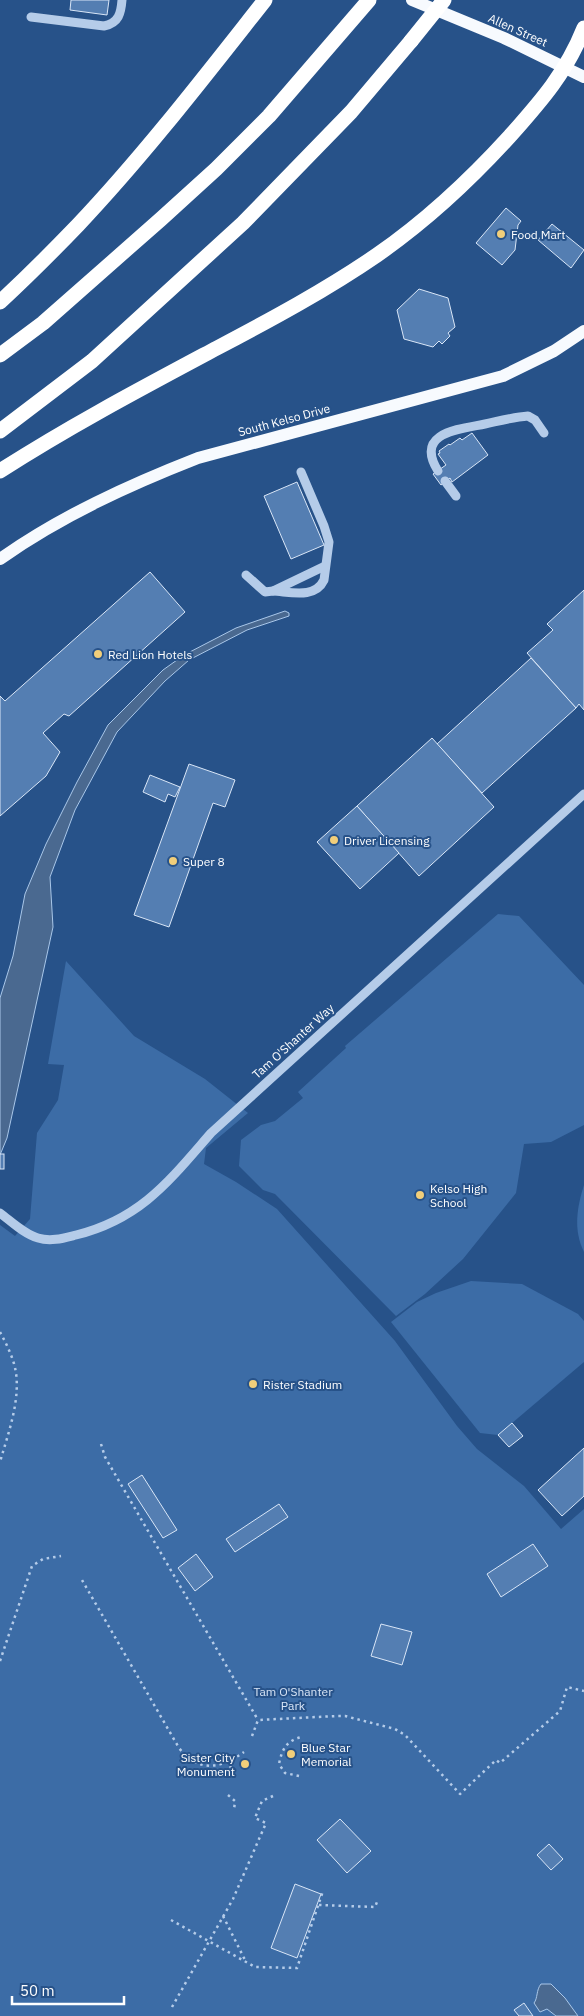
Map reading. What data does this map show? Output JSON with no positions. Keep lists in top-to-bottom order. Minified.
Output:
{"streets":{"main road":["Allen Street","South Kelso Drive"],"street":["Tam O'Shanter Way"]},"parks":["Tam O'Shanter Park"],"places":["Food Mart","Red Lion Hotels","Driver Licensing","Super 8","Kelso High School","Rister Stadium","Blue Star Memorial","Sister City Monument"],"scale_bar":"50 m"}
